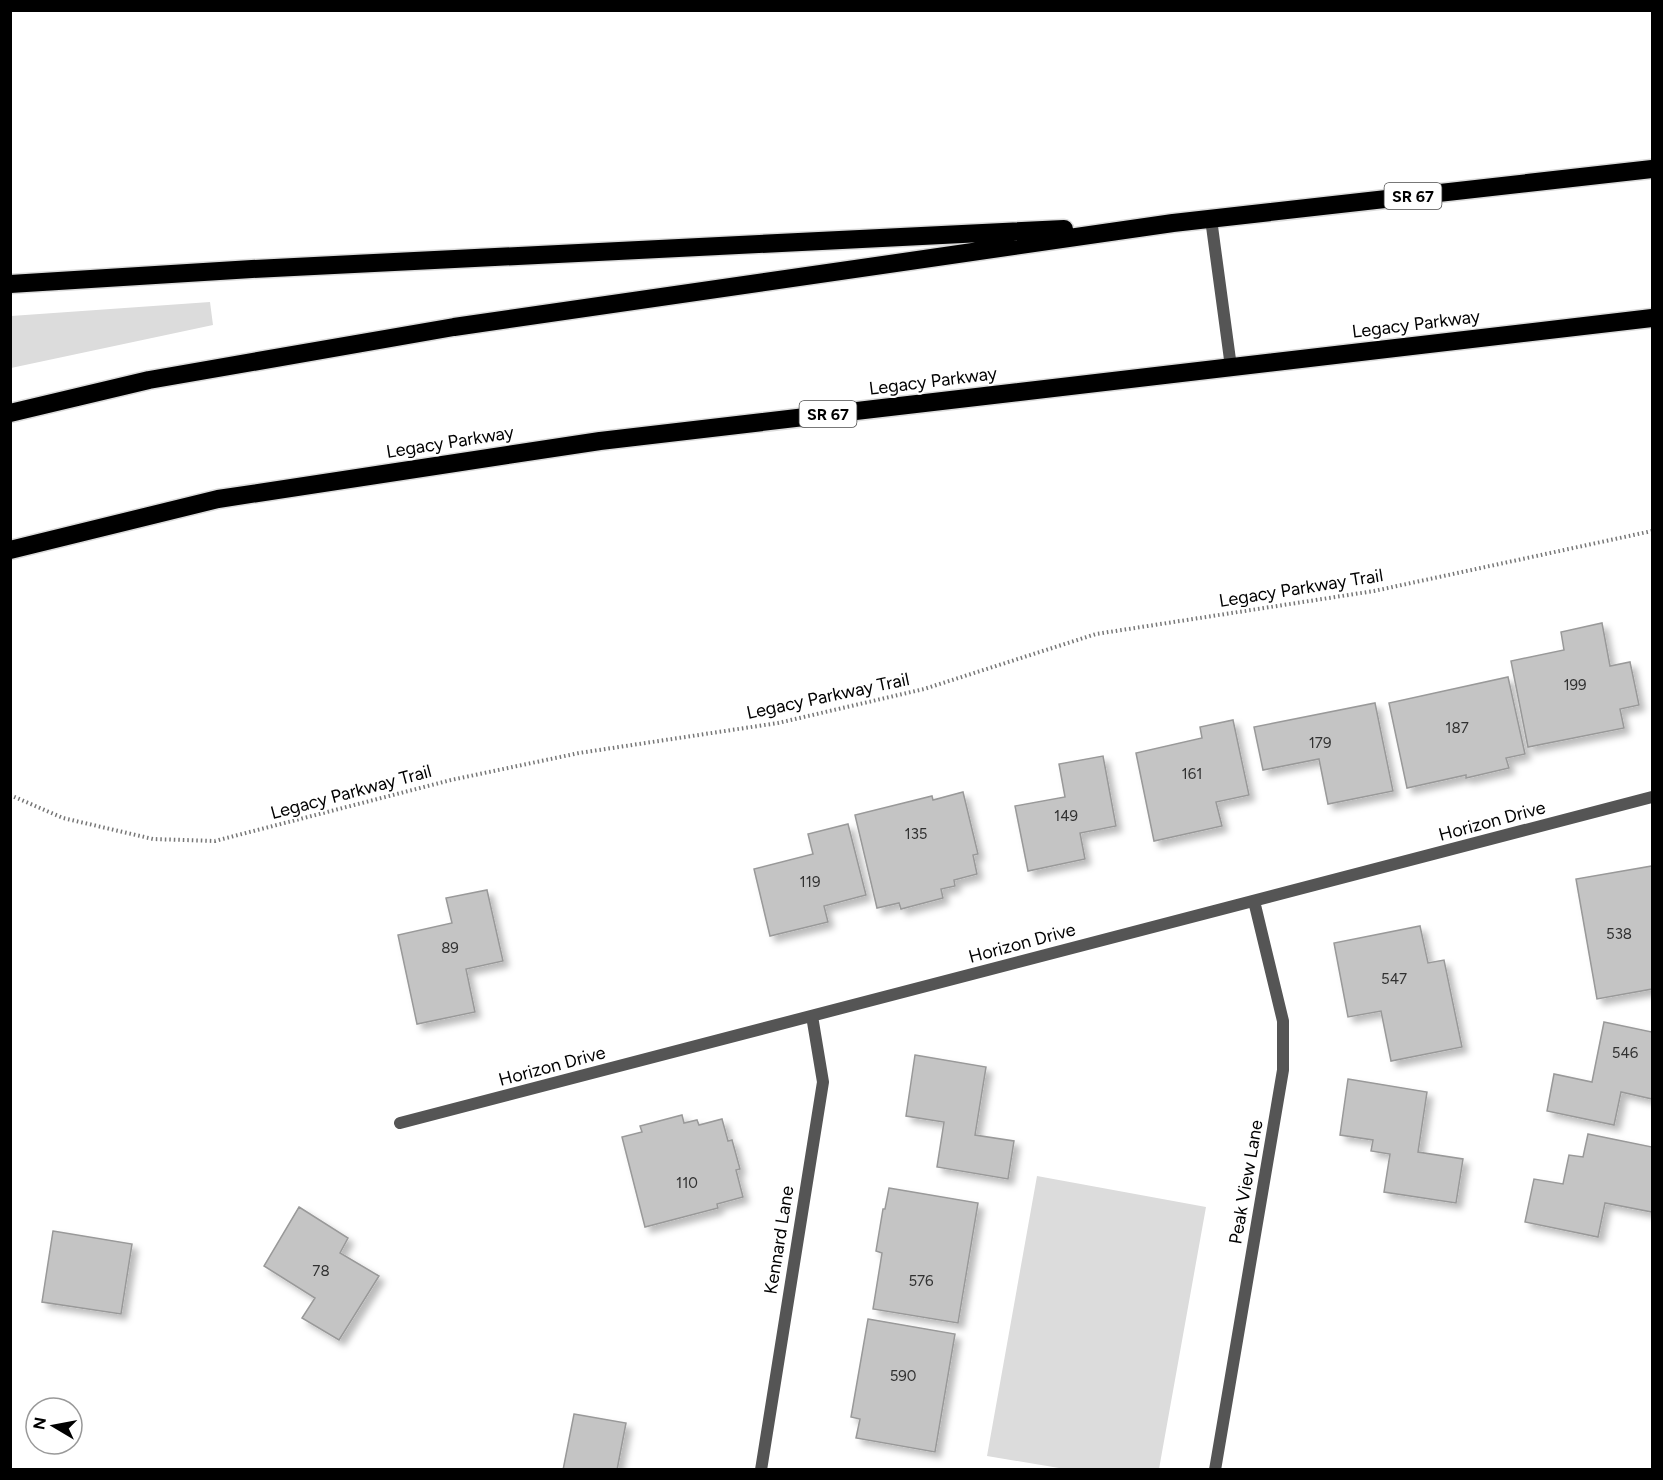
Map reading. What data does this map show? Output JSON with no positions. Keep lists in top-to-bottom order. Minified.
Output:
{"streets":{"highway":["SR 67","Legacy Parkway"],"street":["Horizon Drive","Peak View Lane","Kennard Lane"],"path":["Legacy Parkway Trail"]},"crossings":[["Horizon Drive","Peak View Lane"],["Horizon Drive","Kennard Lane"]],"house_numbers":["199","187","179","161","149","135","119","538","89","547","546","110","78","576","590"],"north":"left"}
